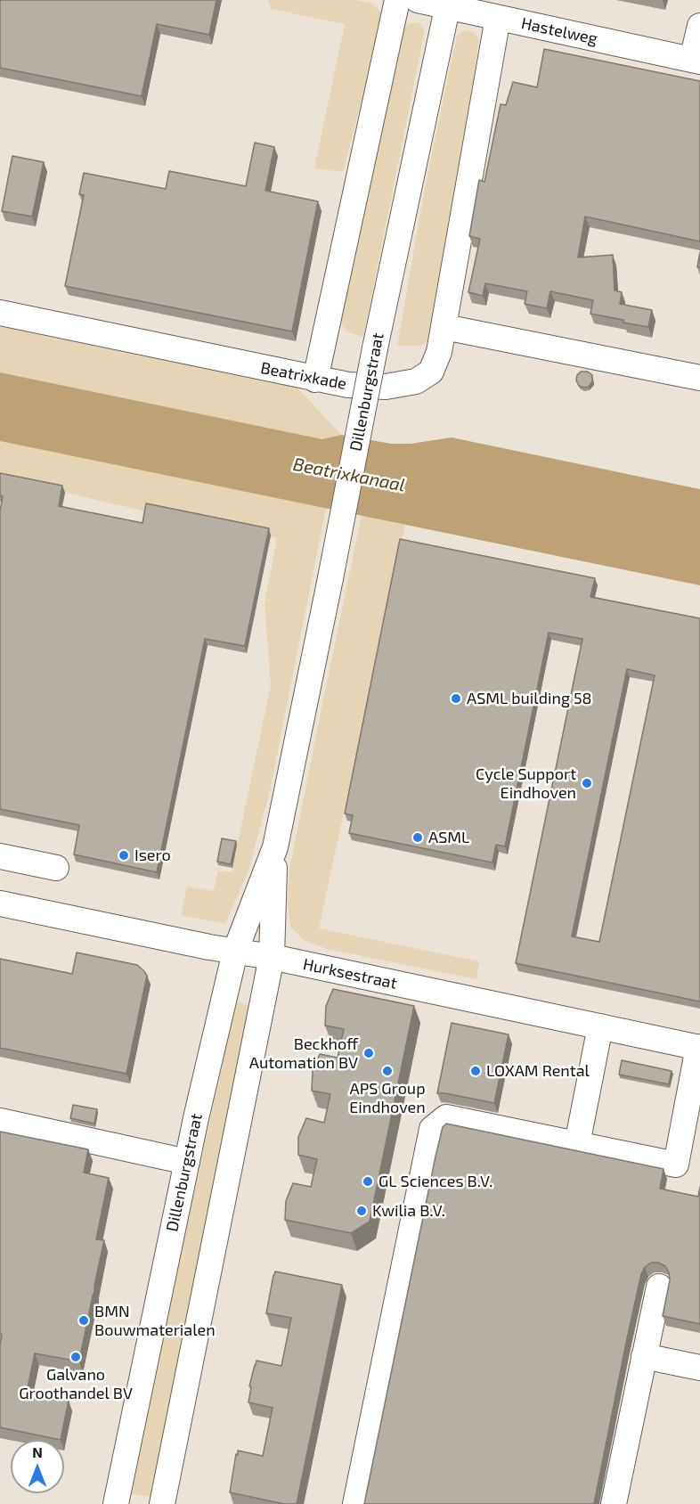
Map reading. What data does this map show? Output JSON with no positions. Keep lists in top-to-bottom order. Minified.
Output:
{"streets":{"street":["Hastelweg","Beatrixkade","Dillenburgstraat","Hurksestraat"]},"crossings":[["Hastelweg","Dillenburgstraat"],["Dillenburgstraat","Hurksestraat"]],"water":["Beatrixkanaal"],"places":["ASML building 58","Cycle Support Eindhoven","ASML","Isero","Beckhoff Automation BV","APS Group Eindhoven","LOXAM Rental","GL Sciences B.V.","Kwilia B.V.","BMN Bouwmaterialen","Galvano Groothandel BV"],"north":"top"}
